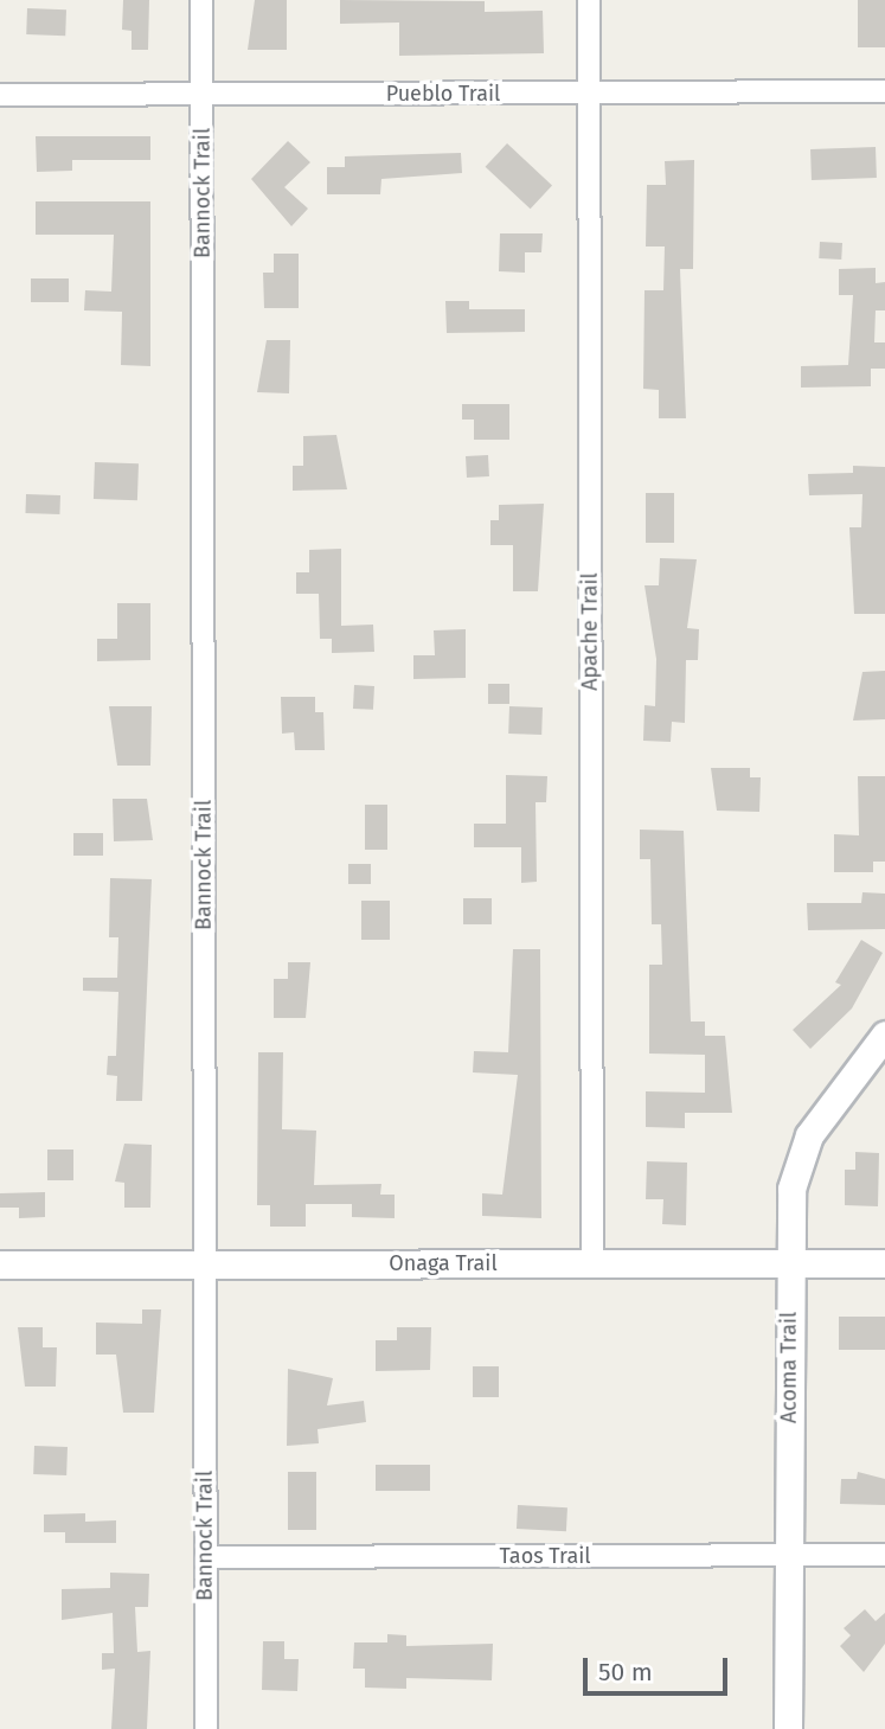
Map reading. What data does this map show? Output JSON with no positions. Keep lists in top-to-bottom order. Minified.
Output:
{"streets":{"street":["Pueblo Trail","Bannock Trail","Apache Trail","Onaga Trail","Acoma Trail","Taos Trail"]},"crossings":[["Pueblo Trail","Bannock Trail"],["Pueblo Trail","Apache Trail"],["Bannock Trail","Onaga Trail"],["Bannock Trail","Taos Trail"],["Apache Trail","Onaga Trail"],["Onaga Trail","Acoma Trail"],["Acoma Trail","Taos Trail"]],"scale_bar":"50 m"}
